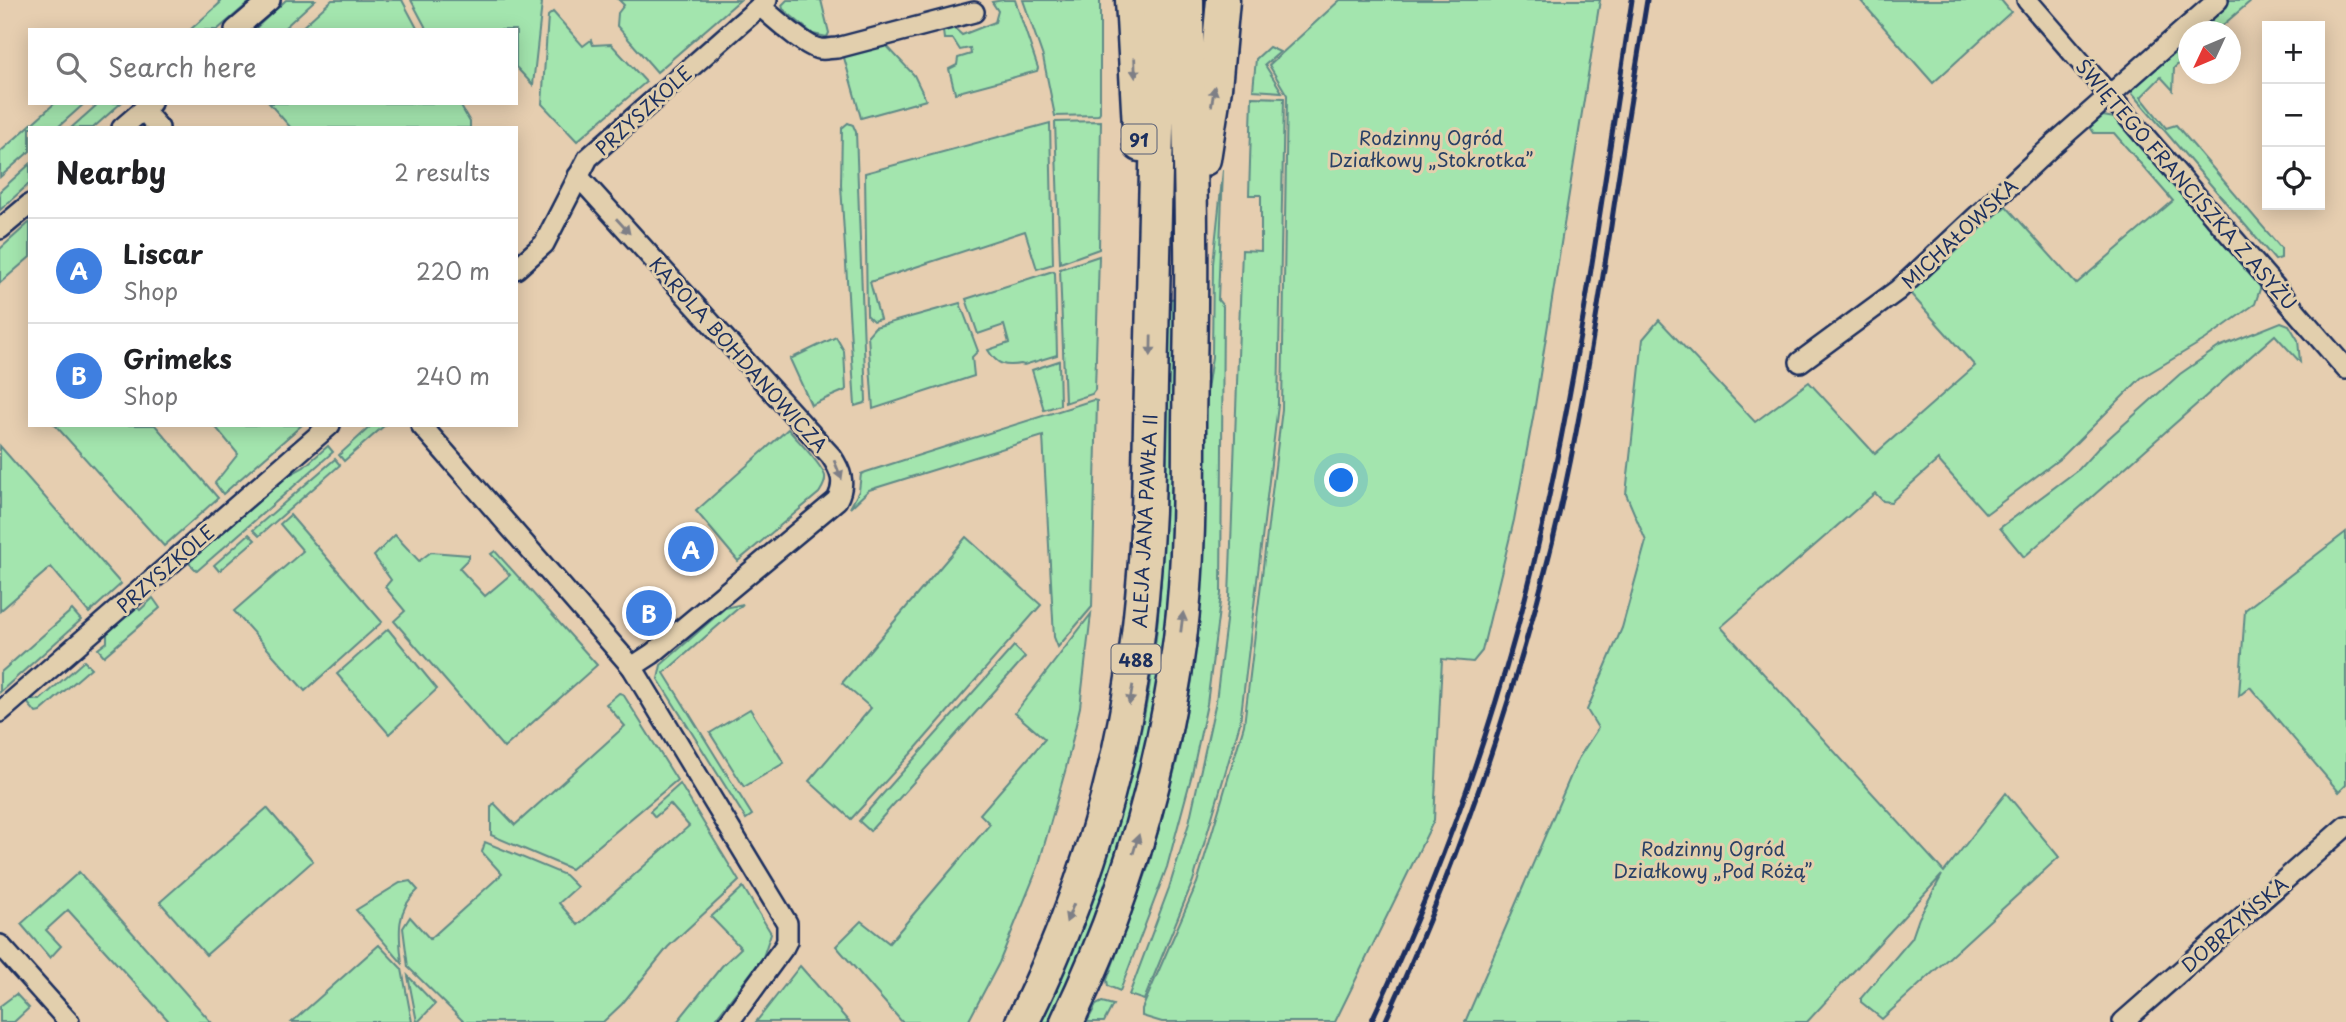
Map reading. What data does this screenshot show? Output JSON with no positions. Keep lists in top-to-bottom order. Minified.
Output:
{"streets":{"main road":["91","ALEJA JANA PAWŁA II","488"],"street":["PRZYSZKOLE","ŚWIĘTEGO FRANCISZKA Z ASYŻU","MICHAŁOWSKA","KAROLA BOHDANOWICZA","DOBRZYŃSKA"]},"crossings":[["PRZYSZKOLE","KAROLA BOHDANOWICZA"],["91","ALEJA JANA PAWŁA II"],["ŚWIĘTEGO FRANCISZKA Z ASYŻU","MICHAŁOWSKA"]],"parks":["Rodzinny Ogród Działkowy „Stokrotka”","Rodzinny Ogród Działkowy „Pod Różą”"],"north":"bottom left","page":{"map_buttons":["+","−"],"search":"Search here","heading":["Nearby","2 results"],"list":[{"mark":"A","name":"Liscar","note":"Shop","value":"220 m"},{"mark":"B","name":"Grimeks","note":"Shop","value":"240 m"}],"pins":["A","B"]}}
